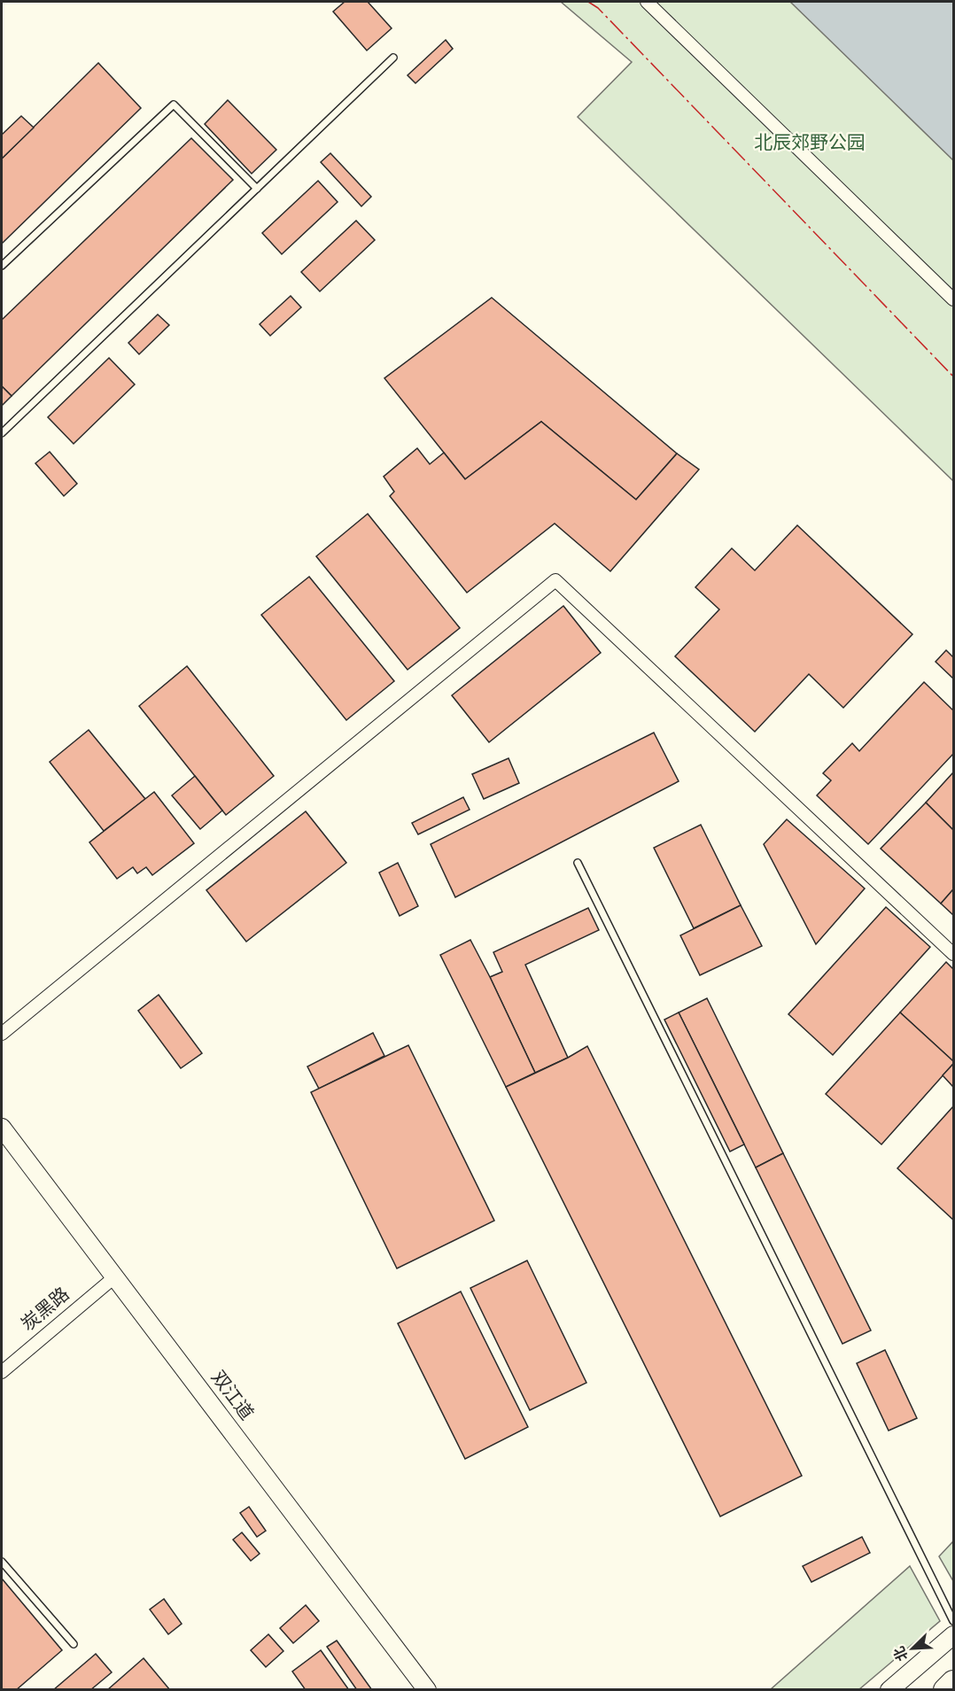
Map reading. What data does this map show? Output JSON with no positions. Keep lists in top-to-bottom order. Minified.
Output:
{"streets":{"main road":["双江道"],"street":["炭黑路"]},"crossings":[["炭黑路","双江道"]],"parks":["北辰郊野公园"],"north":"bottom left"}
